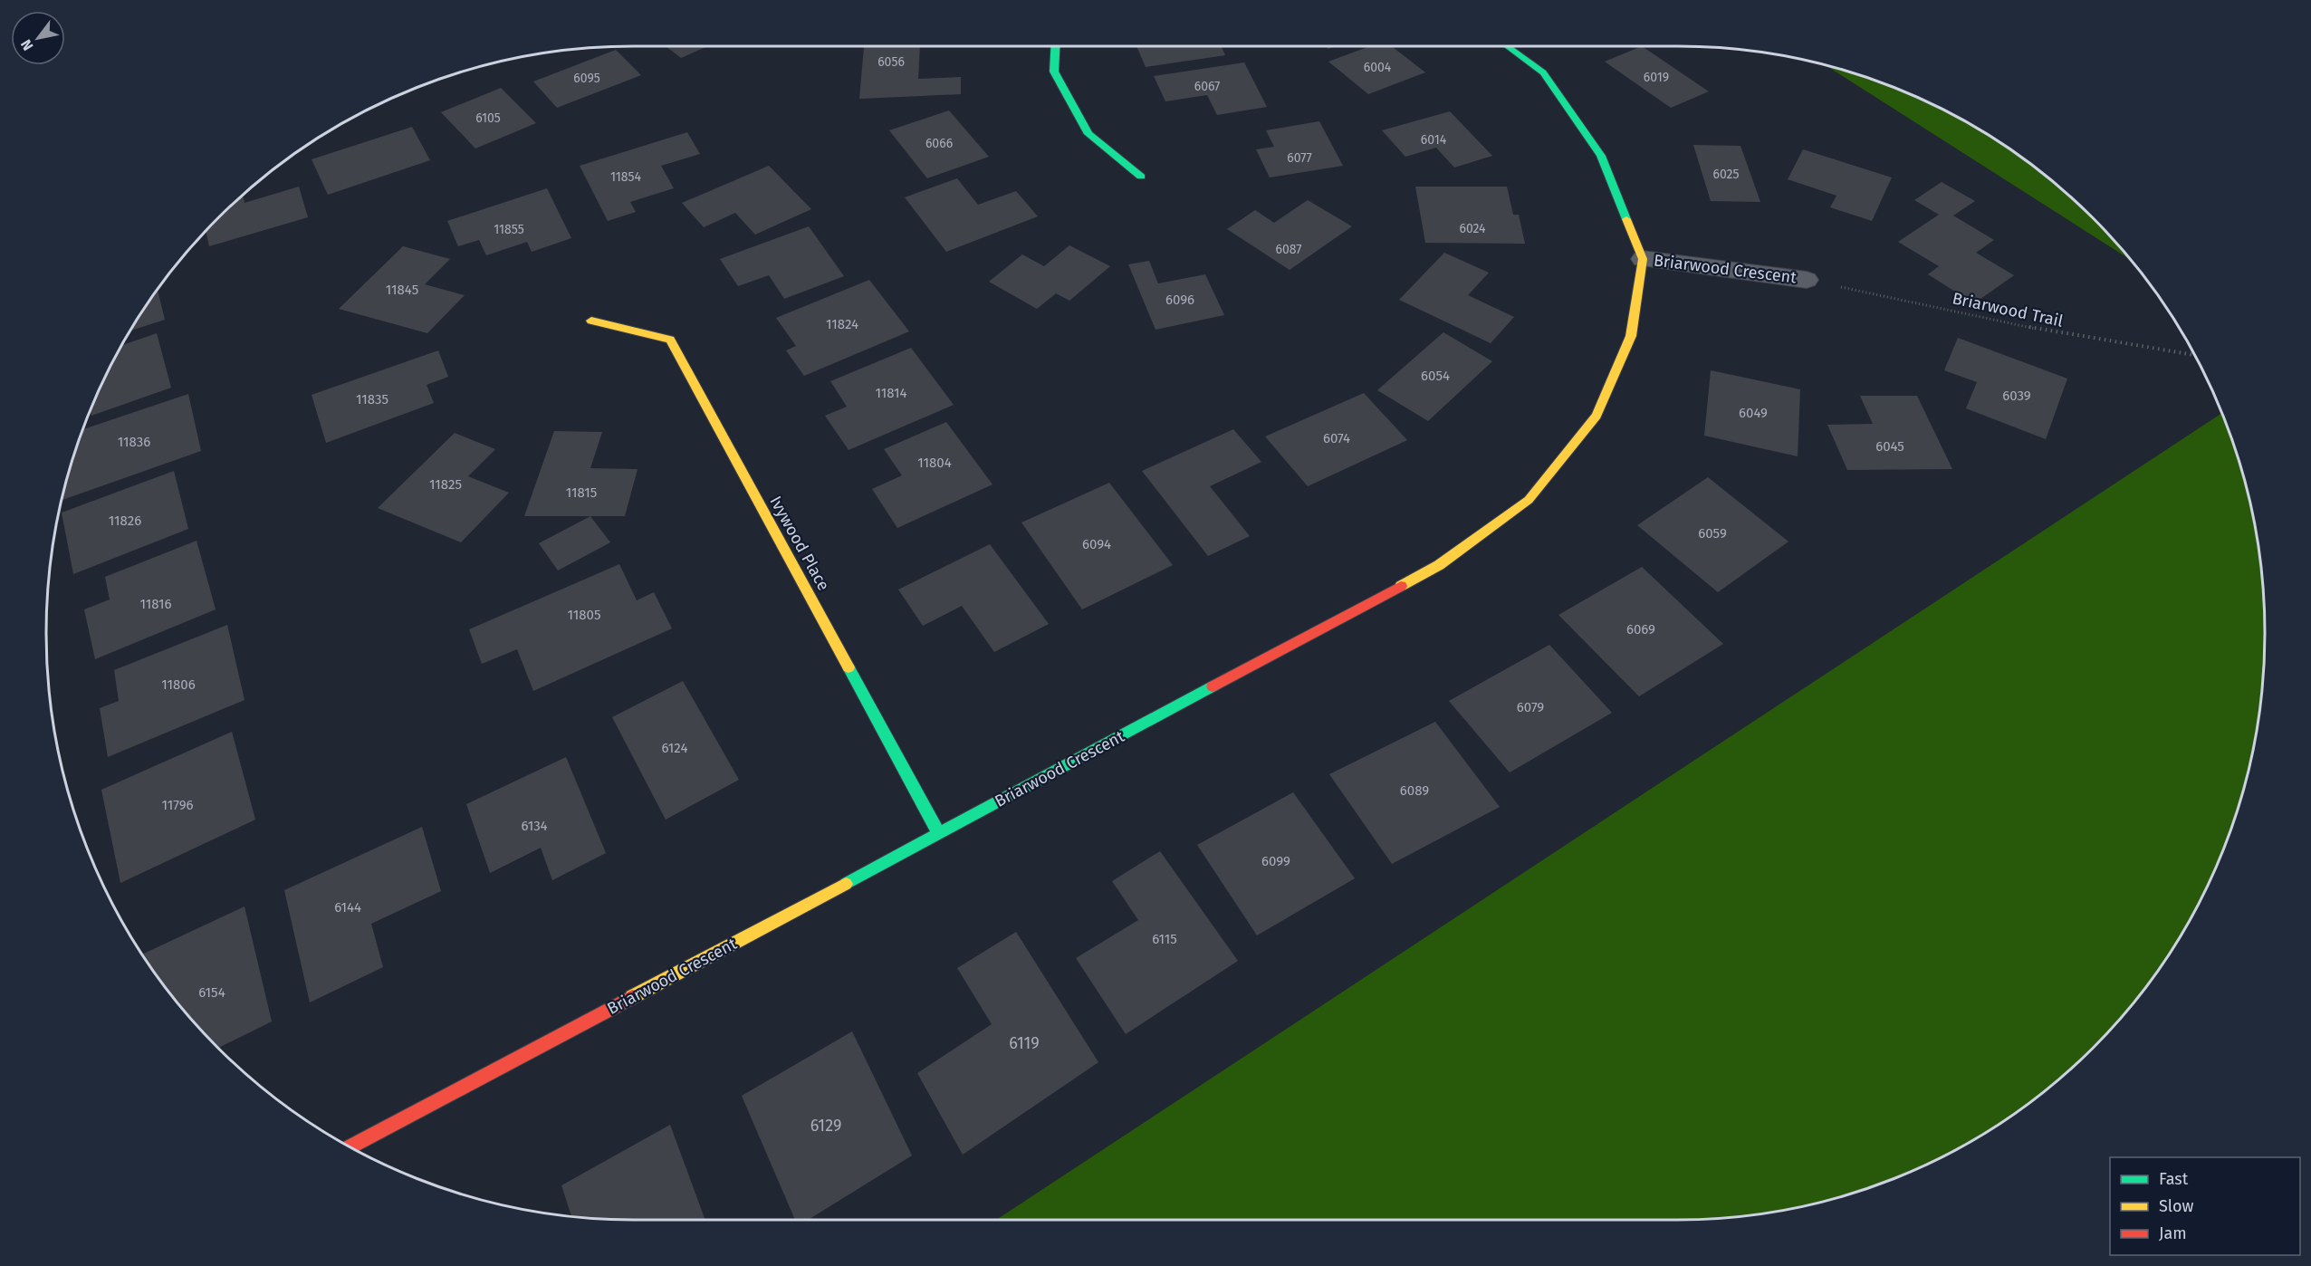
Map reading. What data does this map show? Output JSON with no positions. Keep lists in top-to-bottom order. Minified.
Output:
{"streets":{"street":["Briarwood Crescent","Ivywood Place"],"path":["Briarwood Trail"]},"crossings":[["Briarwood Crescent","Briarwood Trail"],["Briarwood Crescent","Ivywood Place"]],"house_numbers":["6056","6004","6019","6095","6067","6105","6014","6066","6077","6025","11854","6024","11855","6087","11845","6096","11824","6054","11814","6039","11835","6049","6074","11836","6045","11804","11825","11815","11826","6059","6094","11816","11805","6069","11806","6079","6124","6089","11796","6134","6099","6144","6115","6154","6119","6129"],"legend":["Fast","Slow","Jam"],"north":"bottom left"}
